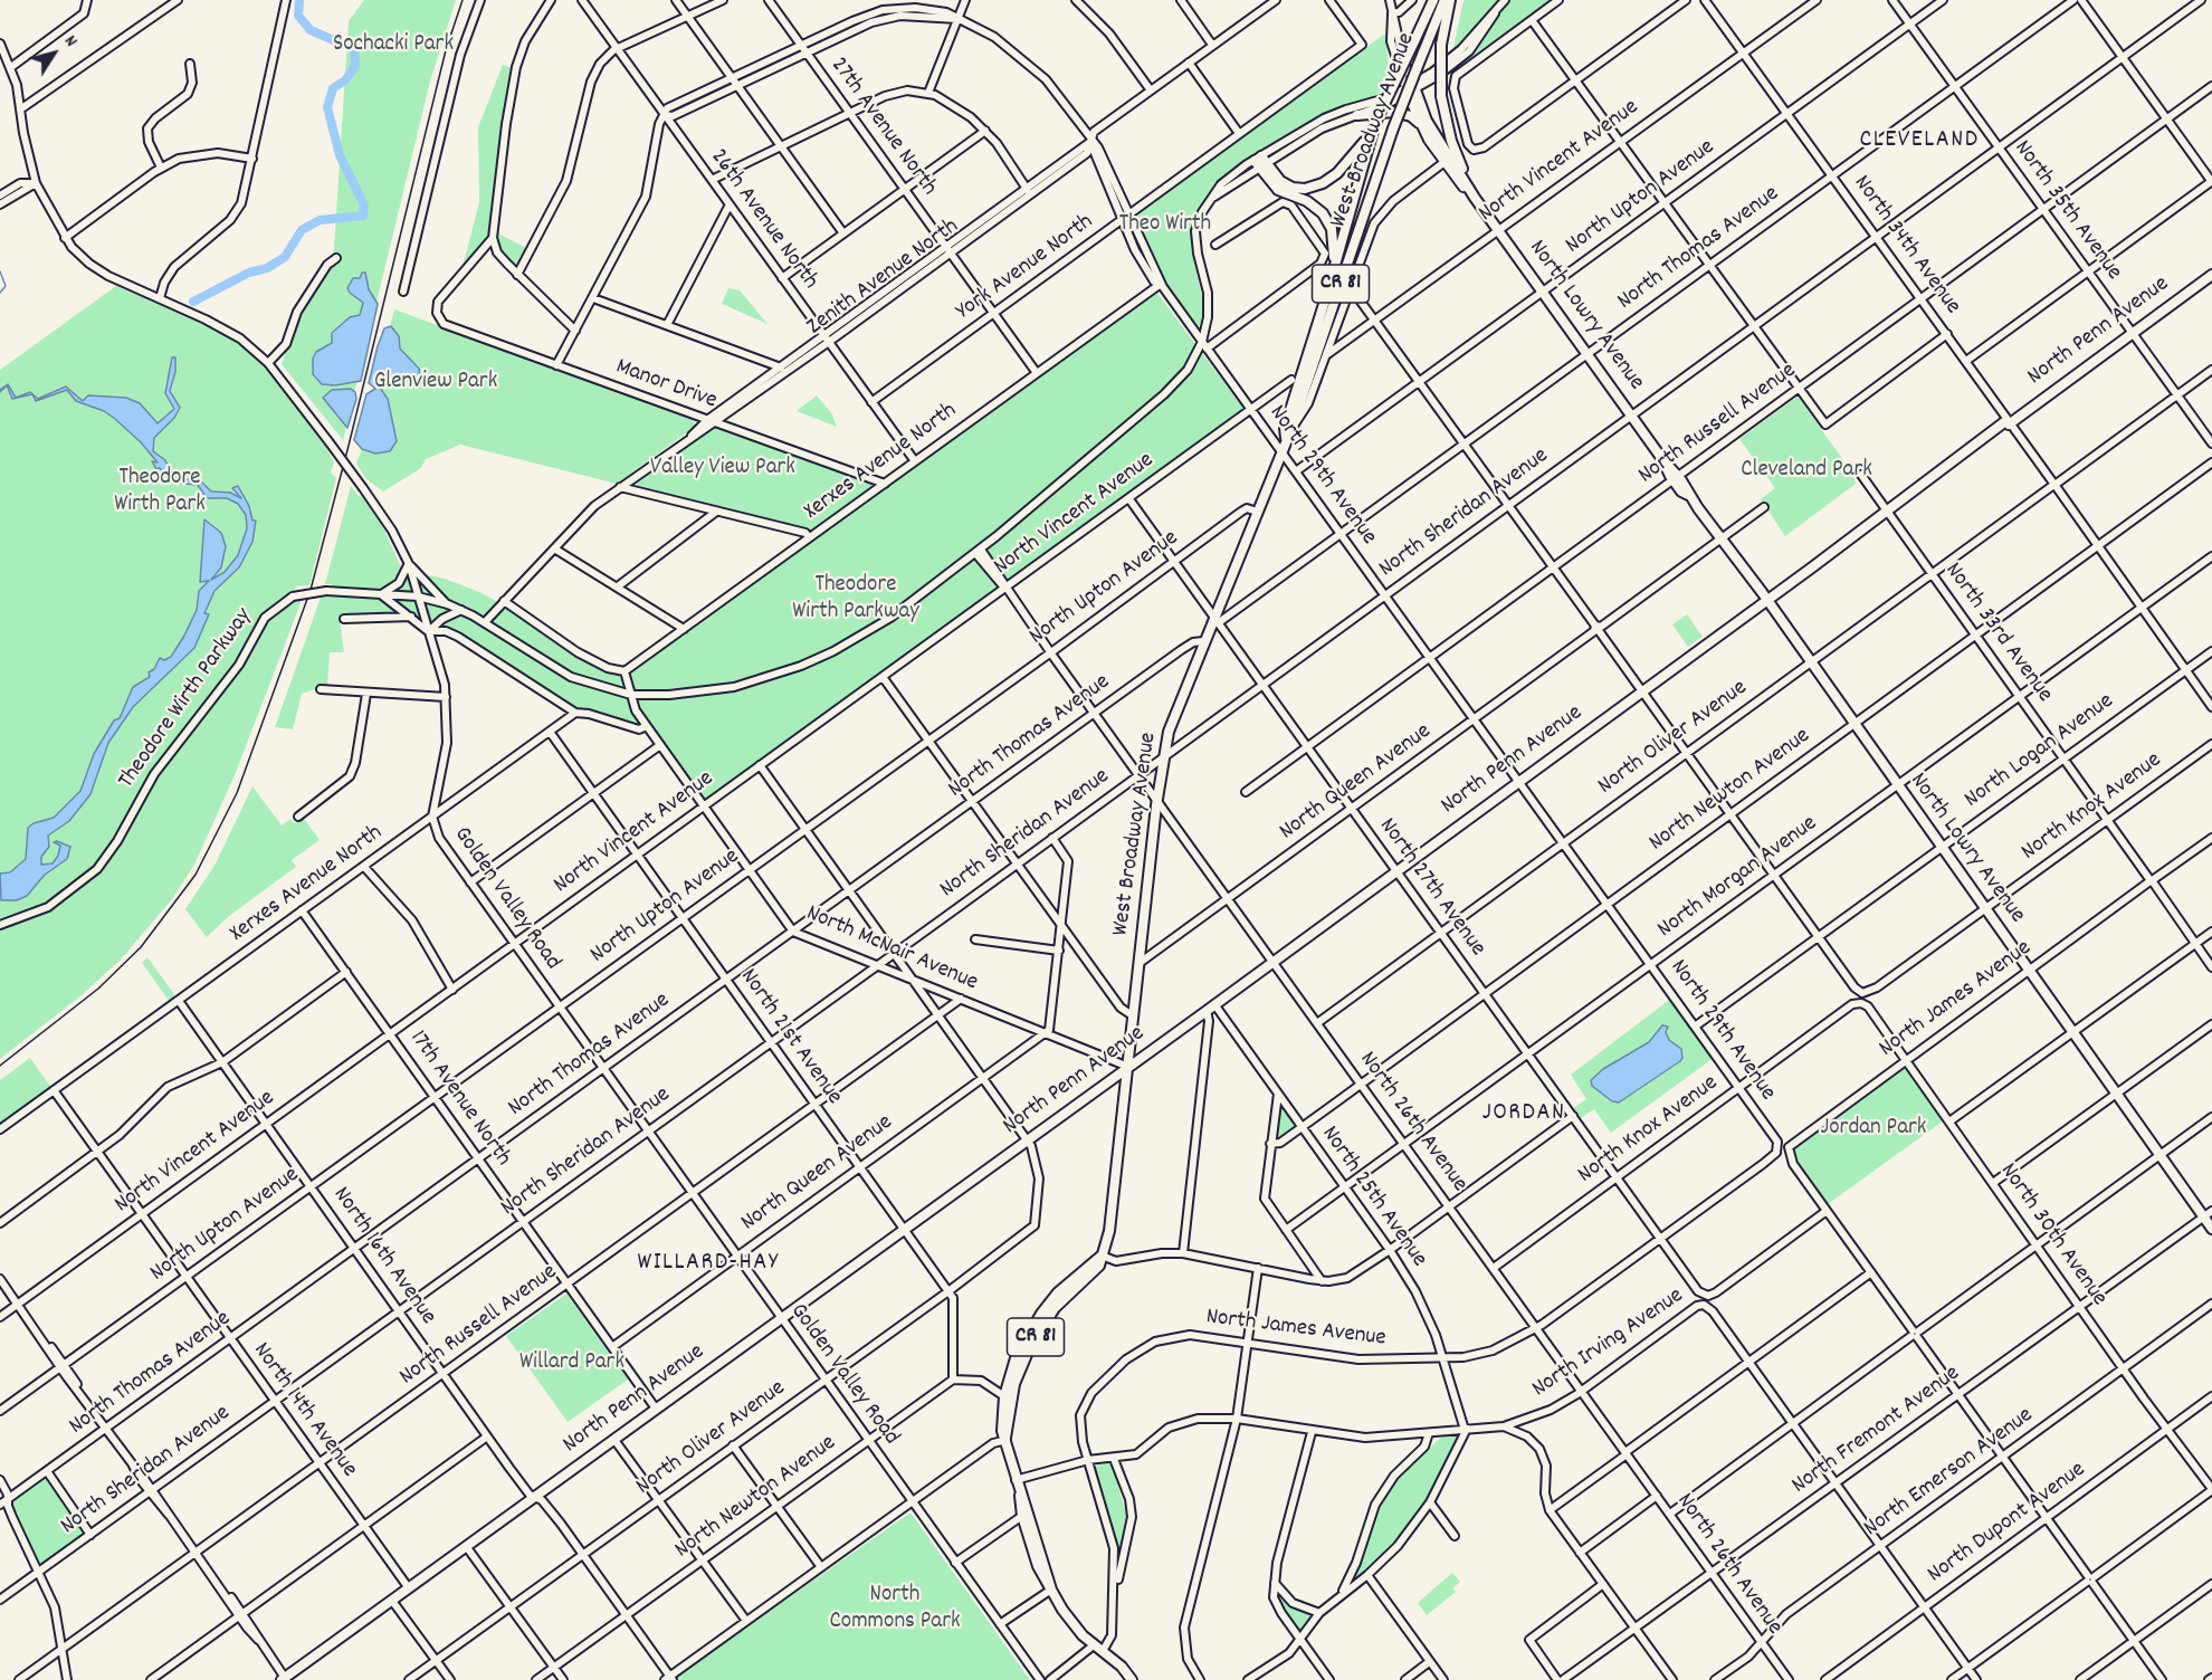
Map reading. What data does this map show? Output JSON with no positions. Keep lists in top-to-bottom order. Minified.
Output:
{"streets":{"main road":["West Broadway Avenue","CR 81","North Lowry Avenue","North Penn Avenue"],"street":["27th Avenue North","North Vincent Avenue","North Upton Avenue","North 35th Avenue","26th Avenue North","North 34th Avenue","North Thomas Avenue","York Avenue North","Zenith Avenue North","Manor Drive","North Russell Avenue","Xerxes Avenue North","North 29th Avenue","North Sheridan Avenue","North 33rd Avenue","Theodore Wirth Parkway","North Oliver Avenue","North Logan Avenue","North Queen Avenue","North Newton Avenue","North Knox Avenue","North Morgan Avenue","North 27th Avenue","Golden Valley Road","North McNair Avenue","North James Avenue","North 21st Avenue","17th Avenue North","North 26th Avenue","North 25th Avenue","North 30th Avenue","North 16th Avenue","North Irving Avenue","North 14th Avenue","North Fremont Avenue","North Emerson Avenue","North Dupont Avenue"]},"crossings":[["27th Avenue North","York Avenue North"],["27th Avenue North","Zenith Avenue North"],["27th Avenue North","Xerxes Avenue North"],["West Broadway Avenue","North Vincent Avenue"],["West Broadway Avenue","North Upton Avenue"],["West Broadway Avenue","North Thomas Avenue"],["West Broadway Avenue","North Lowry Avenue"],["West Broadway Avenue","North Penn Avenue"],["West Broadway Avenue","North 29th Avenue"],["West Broadway Avenue","North Sheridan Avenue"],["West Broadway Avenue","North Queen Avenue"],["West Broadway Avenue","North 27th Avenue"],["West Broadway Avenue","North McNair Avenue"],["West Broadway Avenue","North James Avenue"],["West Broadway Avenue","North 26th Avenue"],["West Broadway Avenue","North Irving Avenue"],["North Vincent Avenue","North 34th Avenue"],["North Vincent Avenue","North Lowry Avenue"],["North Vincent Avenue","North 29th Avenue"],["North Vincent Avenue","North 27th Avenue"],["North Vincent Avenue","Golden Valley Road"],["North Vincent Avenue","North McNair Avenue"],["North Vincent Avenue","North 21st Avenue"],["North Vincent Avenue","17th Avenue North"],["North Vincent Avenue","North 26th Avenue"],["North Vincent Avenue","North 16th Avenue"],["North Vincent Avenue","North 14th Avenue"],["North Upton Avenue","North 35th Avenue"],["North Upton Avenue","North 34th Avenue"],["North Upton Avenue","North Lowry Avenue"],["North Upton Avenue","North 29th Avenue"],["North Upton Avenue","North 27th Avenue"],["North Upton Avenue","Golden Valley Road"],["North Upton Avenue","North McNair Avenue"],["North Upton Avenue","North 21st Avenue"],["North Upton Avenue","17th Avenue North"],["North Upton Avenue","North 26th Avenue"],["North Upton Avenue","North 16th Avenue"],["North Upton Avenue","North 14th Avenue"],["North 35th Avenue","North Thomas Avenue"],["North 35th Avenue","North Penn Avenue"],["North 35th Avenue","North Russell Avenue"],["North 35th Avenue","North Sheridan Avenue"],["North 35th Avenue","North Oliver Avenue"],["26th Avenue North","York Avenue North"],["26th Avenue North","Zenith Avenue North"],["26th Avenue North","Xerxes Avenue North"],["North 34th Avenue","North Thomas Avenue"],["North 34th Avenue","North Penn Avenue"],["North 34th Avenue","North Russell Avenue"],["North 34th Avenue","North Sheridan Avenue"],["North 34th Avenue","North Oliver Avenue"],["North 34th Avenue","North Logan Avenue"],["North 34th Avenue","North Newton Avenue"],["North 34th Avenue","North Morgan Avenue"],["North Thomas Avenue","North Lowry Avenue"],["North Thomas Avenue","North 29th Avenue"],["North Thomas Avenue","North 27th Avenue"],["North Thomas Avenue","Golden Valley Road"],["North Thomas Avenue","North McNair Avenue"],["North Thomas Avenue","North 21st Avenue"],["North Thomas Avenue","17th Avenue North"],["North Thomas Avenue","North 26th Avenue"],["North Thomas Avenue","North 16th Avenue"],["North Thomas Avenue","North 14th Avenue"],["York Avenue North","North 29th Avenue"],["Zenith Avenue North","Manor Drive"],["Zenith Avenue North","North 29th Avenue"],["Zenith Avenue North","Theodore Wirth Parkway"],["North Lowry Avenue","North Penn Avenue"],["North Lowry Avenue","North Russell Avenue"],["North Lowry Avenue","North Sheridan Avenue"],["North Lowry Avenue","Theodore Wirth Parkway"],["North Lowry Avenue","North Oliver Avenue"],["North Lowry Avenue","North Logan Avenue"],["North Lowry Avenue","North Queen Avenue"],["North Lowry Avenue","North Newton Avenue"],["North Lowry Avenue","North Knox Avenue"],["North Lowry Avenue","North Morgan Avenue"],["North Lowry Avenue","North James Avenue"],["North Lowry Avenue","North Fremont Avenue"],["North Penn Avenue","North 29th Avenue"],["North Penn Avenue","North 33rd Avenue"],["North Penn Avenue","North Oliver Avenue"],["North Penn Avenue","North 27th Avenue"],["North Penn Avenue","Golden Valley Road"],["North Penn Avenue","North McNair Avenue"],["North Penn Avenue","North 21st Avenue"],["North Penn Avenue","17th Avenue North"],["North Penn Avenue","North 26th Avenue"],["North Penn Avenue","North 25th Avenue"],["North Penn Avenue","North 16th Avenue"],["North Penn Avenue","North 14th Avenue"],["Manor Drive","Xerxes Avenue North"],["North Russell Avenue","North 29th Avenue"],["North Russell Avenue","North 27th Avenue"],["North Russell Avenue","Golden Valley Road"],["North Russell Avenue","North McNair Avenue"],["North Russell Avenue","North 21st Avenue"],["North Russell Avenue","17th Avenue North"],["North Russell Avenue","North 16th Avenue"],["North Russell Avenue","North 14th Avenue"],["Xerxes Avenue North","North 29th Avenue"],["Xerxes Avenue North","Golden Valley Road"],["Xerxes Avenue North","North McNair Avenue"],["Xerxes Avenue North","North 21st Avenue"],["Xerxes Avenue North","17th Avenue North"],["Xerxes Avenue North","North 16th Avenue"],["Xerxes Avenue North","North 14th Avenue"],["North 29th Avenue","North Sheridan Avenue"],["North 29th Avenue","Theodore Wirth Parkway"],["North 29th Avenue","North Oliver Avenue"],["North 29th Avenue","North Logan Avenue"],["North 29th Avenue","North Queen Avenue"],["North 29th Avenue","North Newton Avenue"],["North 29th Avenue","North Knox Avenue"],["North 29th Avenue","North Morgan Avenue"],["North 29th Avenue","North James Avenue"],["North Sheridan Avenue","North 27th Avenue"],["North Sheridan Avenue","Golden Valley Road"],["North Sheridan Avenue","North McNair Avenue"],["North Sheridan Avenue","North 21st Avenue"],["North Sheridan Avenue","17th Avenue North"],["North Sheridan Avenue","North 26th Avenue"],["North Sheridan Avenue","North 16th Avenue"],["North Sheridan Avenue","North 14th Avenue"],["North 33rd Avenue","North Oliver Avenue"],["North 33rd Avenue","North Logan Avenue"],["North 33rd Avenue","North Newton Avenue"],["North 33rd Avenue","North Knox Avenue"],["North 33rd Avenue","North Morgan Avenue"],["North 33rd Avenue","North James Avenue"],["Theodore Wirth Parkway","Golden Valley Road"],["Theodore Wirth Parkway","North McNair Avenue"],["Theodore Wirth Parkway","North 26th Avenue"],["North Oliver Avenue","North 27th Avenue"],["North Oliver Avenue","Golden Valley Road"],["North Oliver Avenue","North 21st Avenue"],["North Oliver Avenue","North 26th Avenue"],["North Oliver Avenue","North 16th Avenue"],["North Logan Avenue","North Knox Avenue"],["North Queen Avenue","North 27th Avenue"],["North Queen Avenue","Golden Valley Road"],["North Queen Avenue","North McNair Avenue"],["North Queen Avenue","North 21st Avenue"],["North Queen Avenue","17th Avenue North"],["North Queen Avenue","North 26th Avenue"],["North Newton Avenue","North 27th Avenue"],["North Newton Avenue","Golden Valley Road"],["North Newton Avenue","North 21st Avenue"],["North Newton Avenue","North 26th Avenue"],["North Newton Avenue","North 25th Avenue"],["North Knox Avenue","North 27th Avenue"],["North Knox Avenue","North 26th Avenue"],["North Knox Avenue","North 30th Avenue"],["North Morgan Avenue","North 27th Avenue"],["North Morgan Avenue","North 26th Avenue"],["North Morgan Avenue","North 25th Avenue"],["North 27th Avenue","North James Avenue"],["North 27th Avenue","North Irving Avenue"],["North James Avenue","North 26th Avenue"],["North James Avenue","North 25th Avenue"],["North James Avenue","North 30th Avenue"],["North James Avenue","North Irving Avenue"],["North 26th Avenue","North Irving Avenue"],["North 26th Avenue","North Fremont Avenue"],["North 26th Avenue","North Emerson Avenue"],["North 25th Avenue","North Irving Avenue"],["North 30th Avenue","North Fremont Avenue"],["North 30th Avenue","North Emerson Avenue"],["North 30th Avenue","North Dupont Avenue"]],"districts":["CLEVELAND","JORDAN","WILLARD-HAY"],"parks":["Sochacki Park","Theo Wirth","Glenview Park","Valley View Park","Cleveland Park","Theodore Wirth Park","Theodore Wirth Parkway","Jordan Park","Willard Park","North Commons Park"],"north":"top right"}
